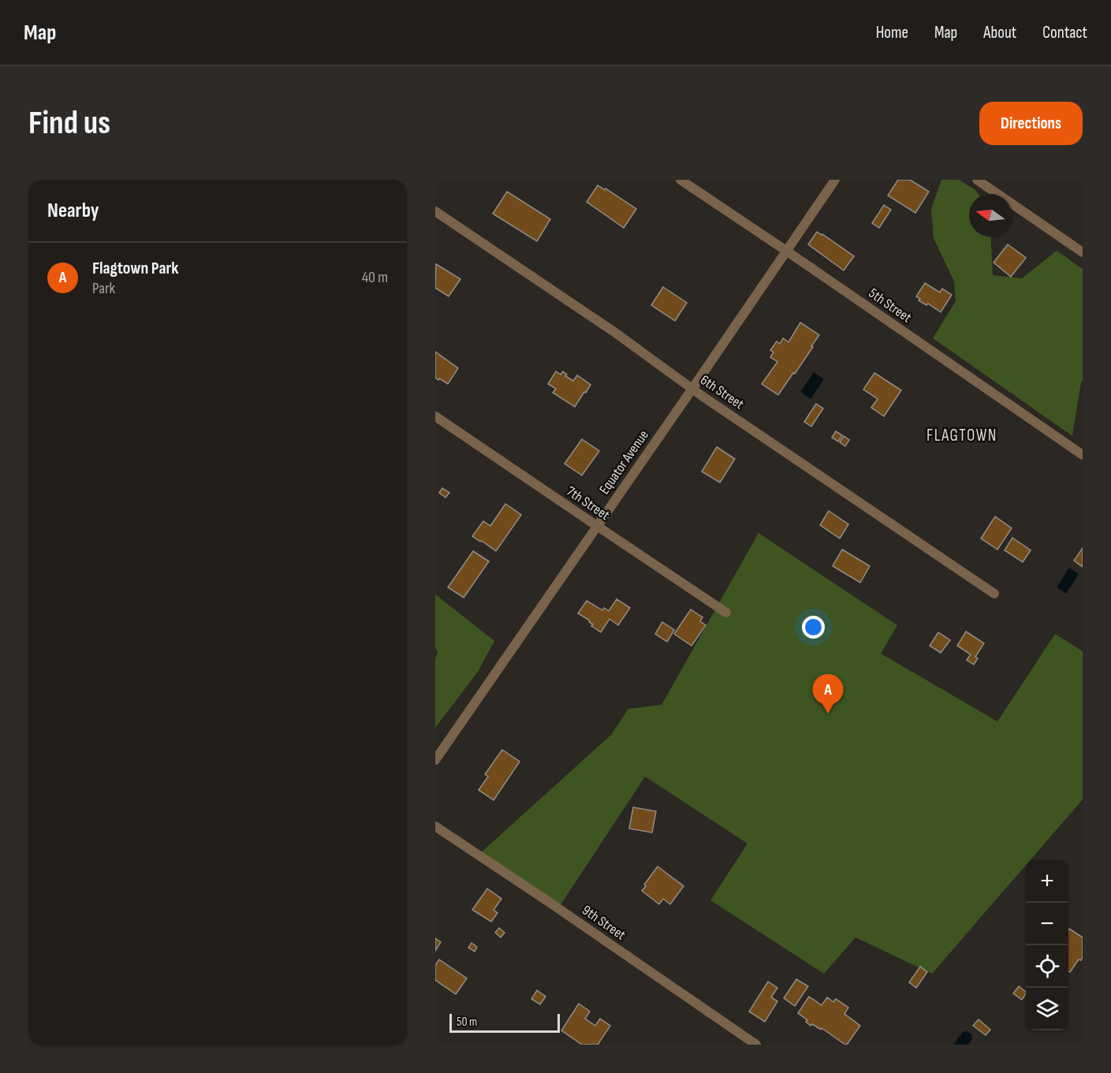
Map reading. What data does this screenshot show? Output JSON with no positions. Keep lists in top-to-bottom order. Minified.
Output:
{"streets":{"street":["5th Street","6th Street","Equator Avenue","7th Street","9th Street"]},"crossings":[["5th Street","Equator Avenue"],["6th Street","Equator Avenue"],["Equator Avenue","7th Street"]],"districts":["FLAGTOWN"],"scale_bar":"50 m","north":"left","page":{"header":"Map","nav":["Home","Map","About","Contact"],"buttons":"Directions","title":"Find us","heading":"Nearby","list":[{"mark":"A","name":"Flagtown Park","note":"Park","value":"40 m"}],"pins":"A","map_buttons":["+","−"],"scale":"50 m"}}
